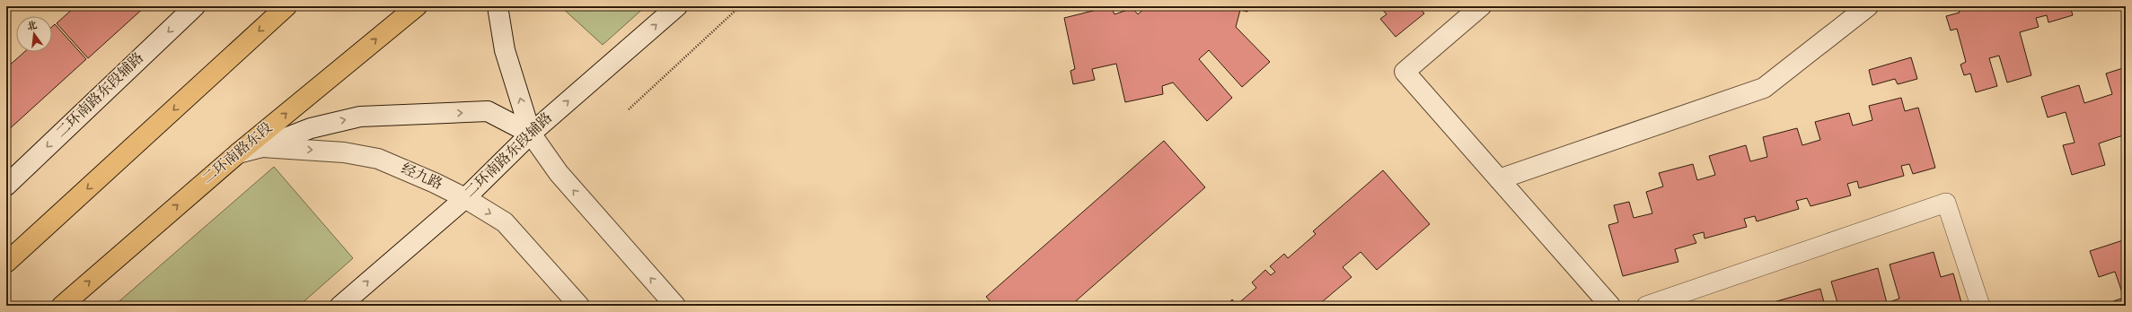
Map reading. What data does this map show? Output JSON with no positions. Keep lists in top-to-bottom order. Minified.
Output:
{"streets":{"highway":["二环南路东段"],"street":["二环南路东段辅路","经九路"]},"crossings":[["二环南路东段辅路","经九路"]],"north":"top"}
